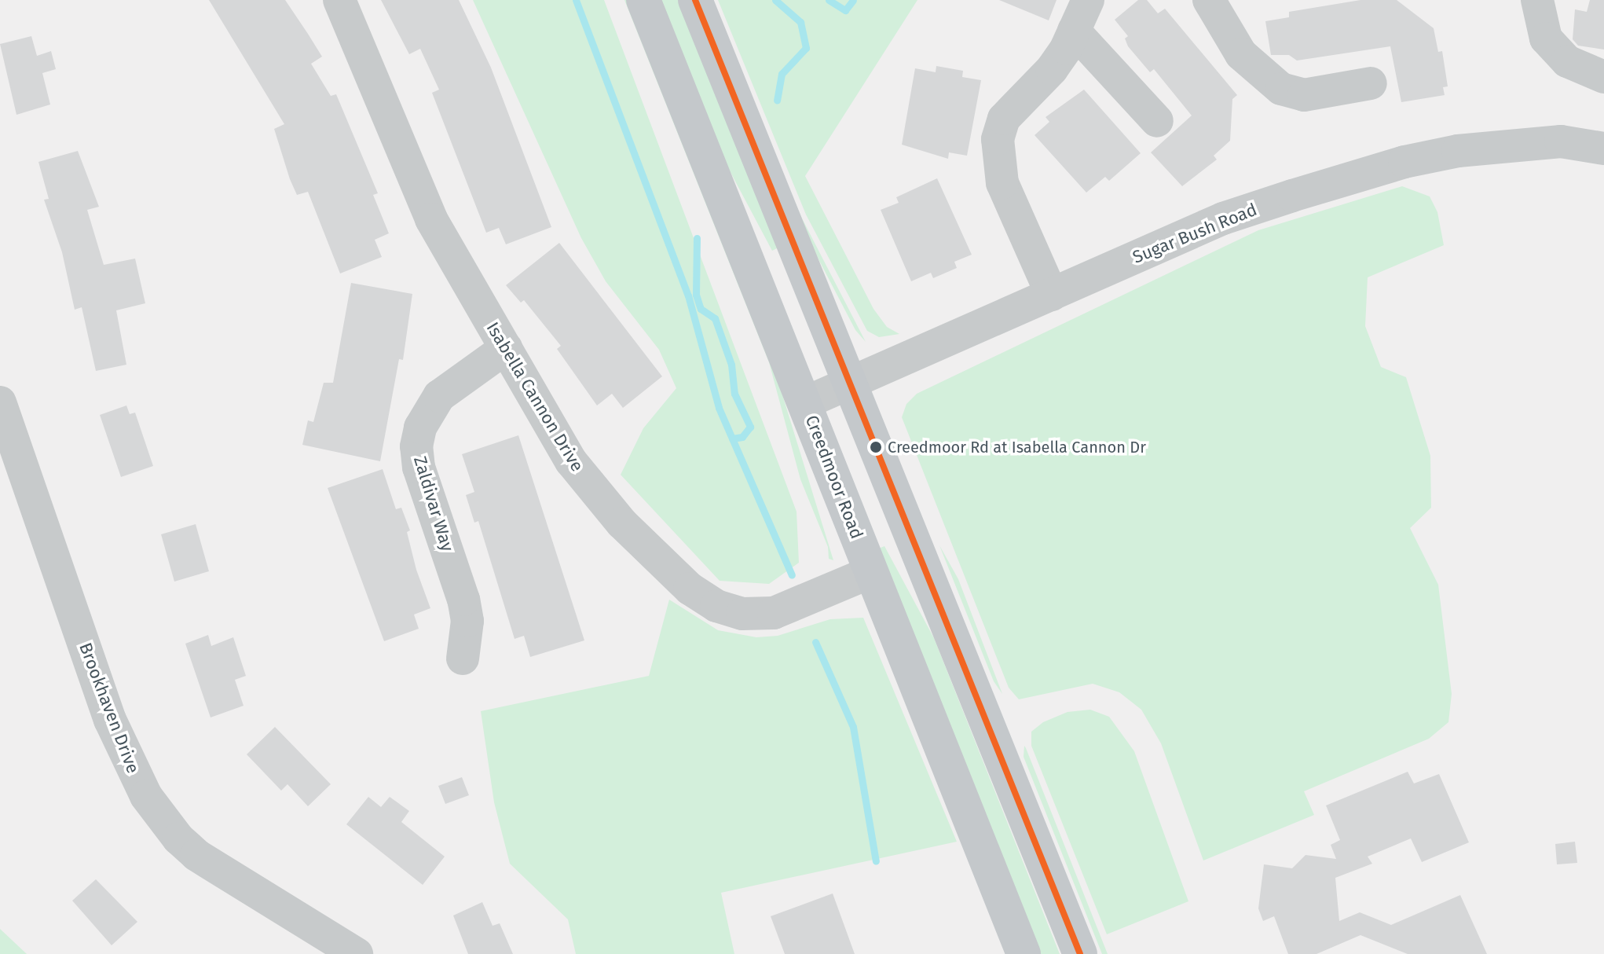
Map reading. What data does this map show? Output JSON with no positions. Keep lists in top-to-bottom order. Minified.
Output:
{"streets":{"main road":["Creedmoor Road"],"street":["Sugar Bush Road","Isabella Cannon Drive","Zaldivar Way","Brookhaven Drive"]},"crossings":[["Sugar Bush Road","Creedmoor Road"],["Isabella Cannon Drive","Creedmoor Road"],["Isabella Cannon Drive","Zaldivar Way"]],"places":["Creedmoor Rd at Isabella Cannon Dr"]}
